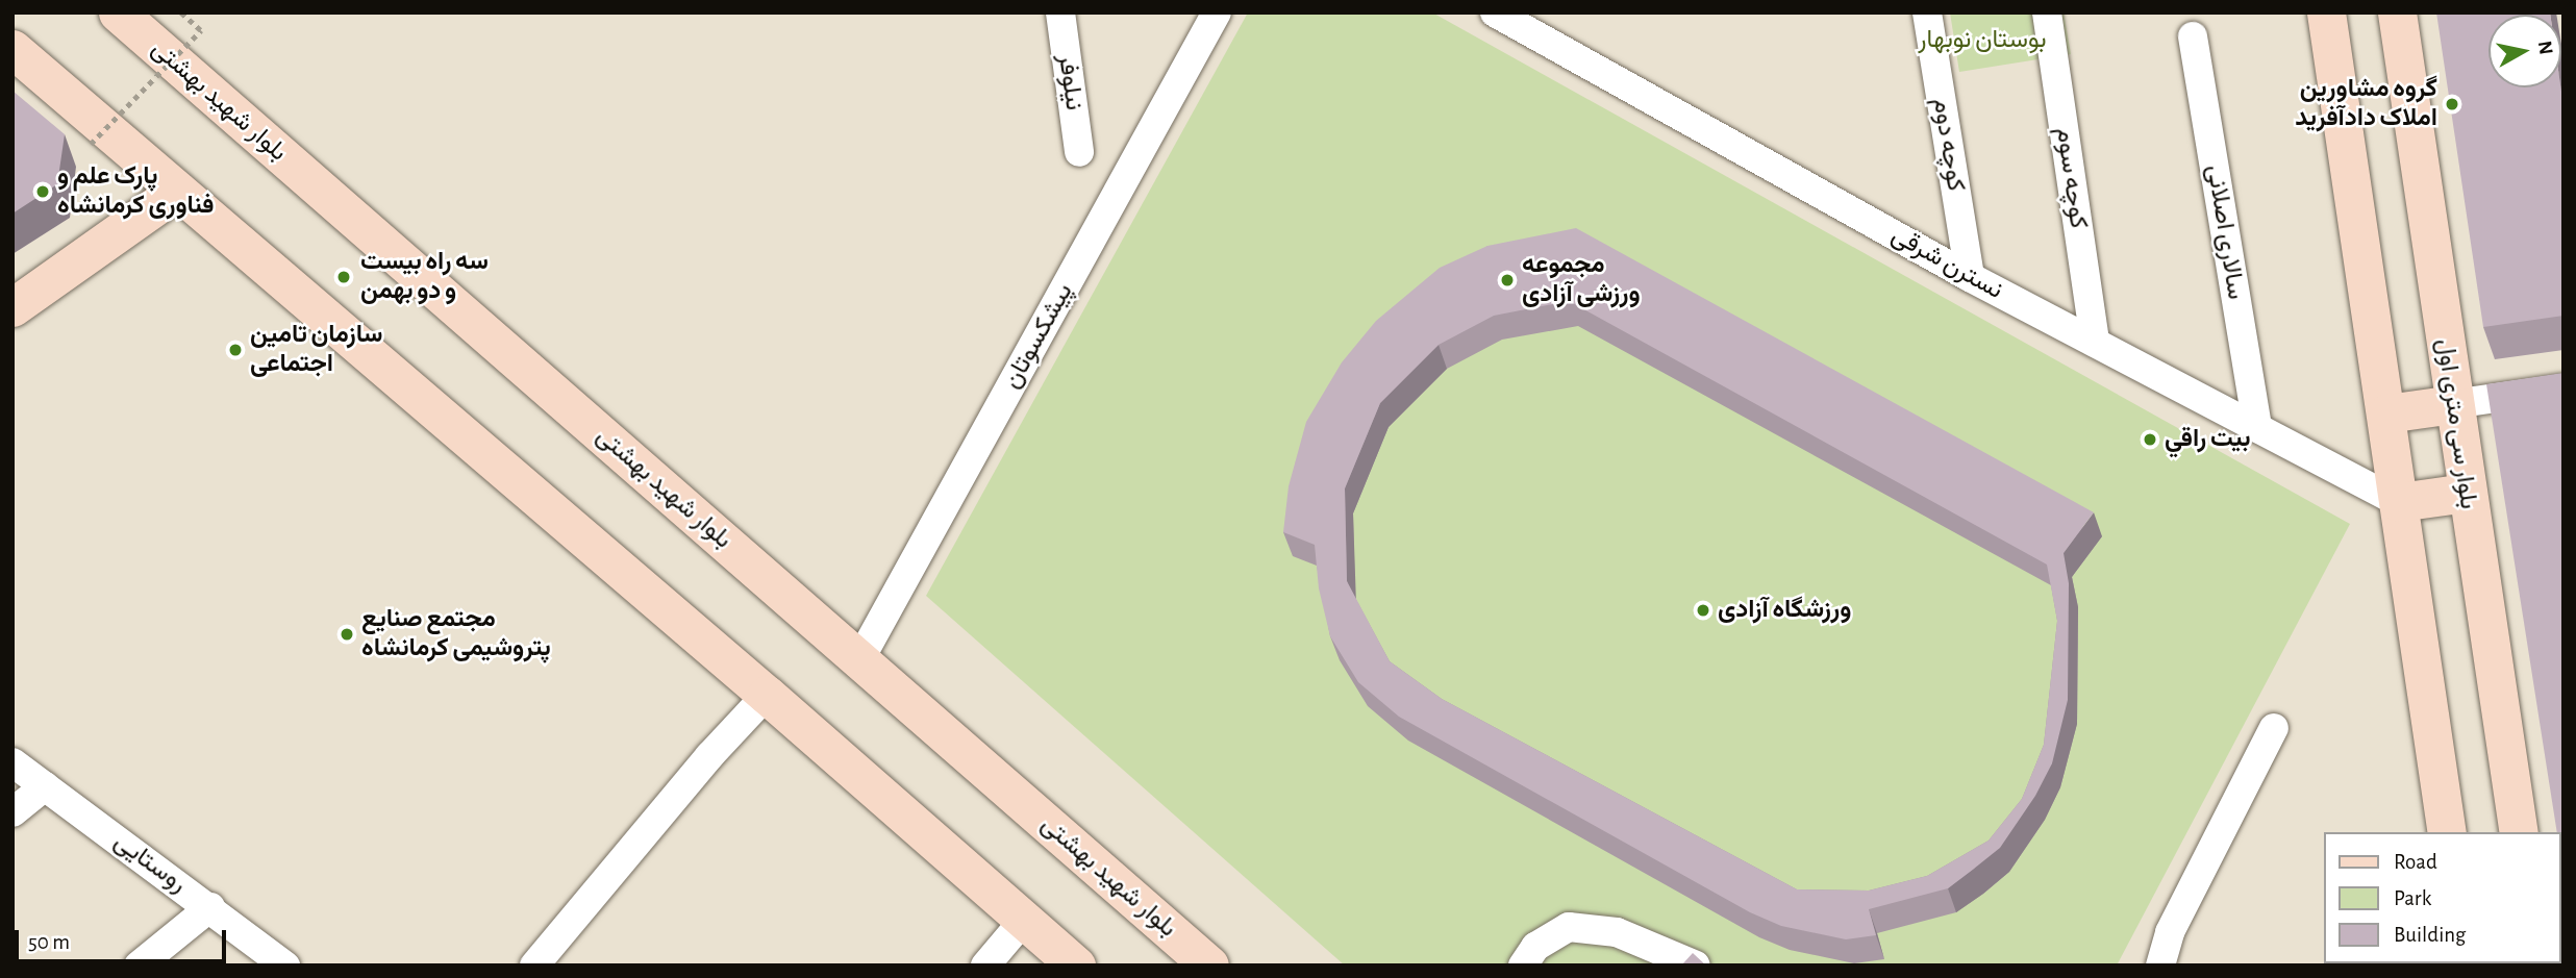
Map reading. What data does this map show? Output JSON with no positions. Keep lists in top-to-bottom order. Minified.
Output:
{"streets":{"main road":["بلوار شهید بهشتی","بلوار سی متری اول"],"street":["نیلوفر","کوچه دوم","کوچه سوم","سالاری اصلانی","نسترن شرقی","پیشکسوتان","روستایی"]},"crossings":[["بلوار شهید بهشتی","پیشکسوتان"],["کوچه دوم","نسترن شرقی"],["کوچه سوم","نسترن شرقی"],["سالاری اصلانی","نسترن شرقی"]],"parks":["بوستان نوبهار"],"places":["گروه مشاورین املاک دادآفرید","پارک علم و فناوری کرمانشاه","سه راه بیست و دو بهمن","مجموعه ورزشی آزادی","سازمان تامین اجتماعی","بيت راقي","ورزشگاه آزادی","مجتمع صنایع پتروشیمی کرمانشاه"],"legend":["Road","Park","Building"],"scale_bar":"50 m","north":"right"}
